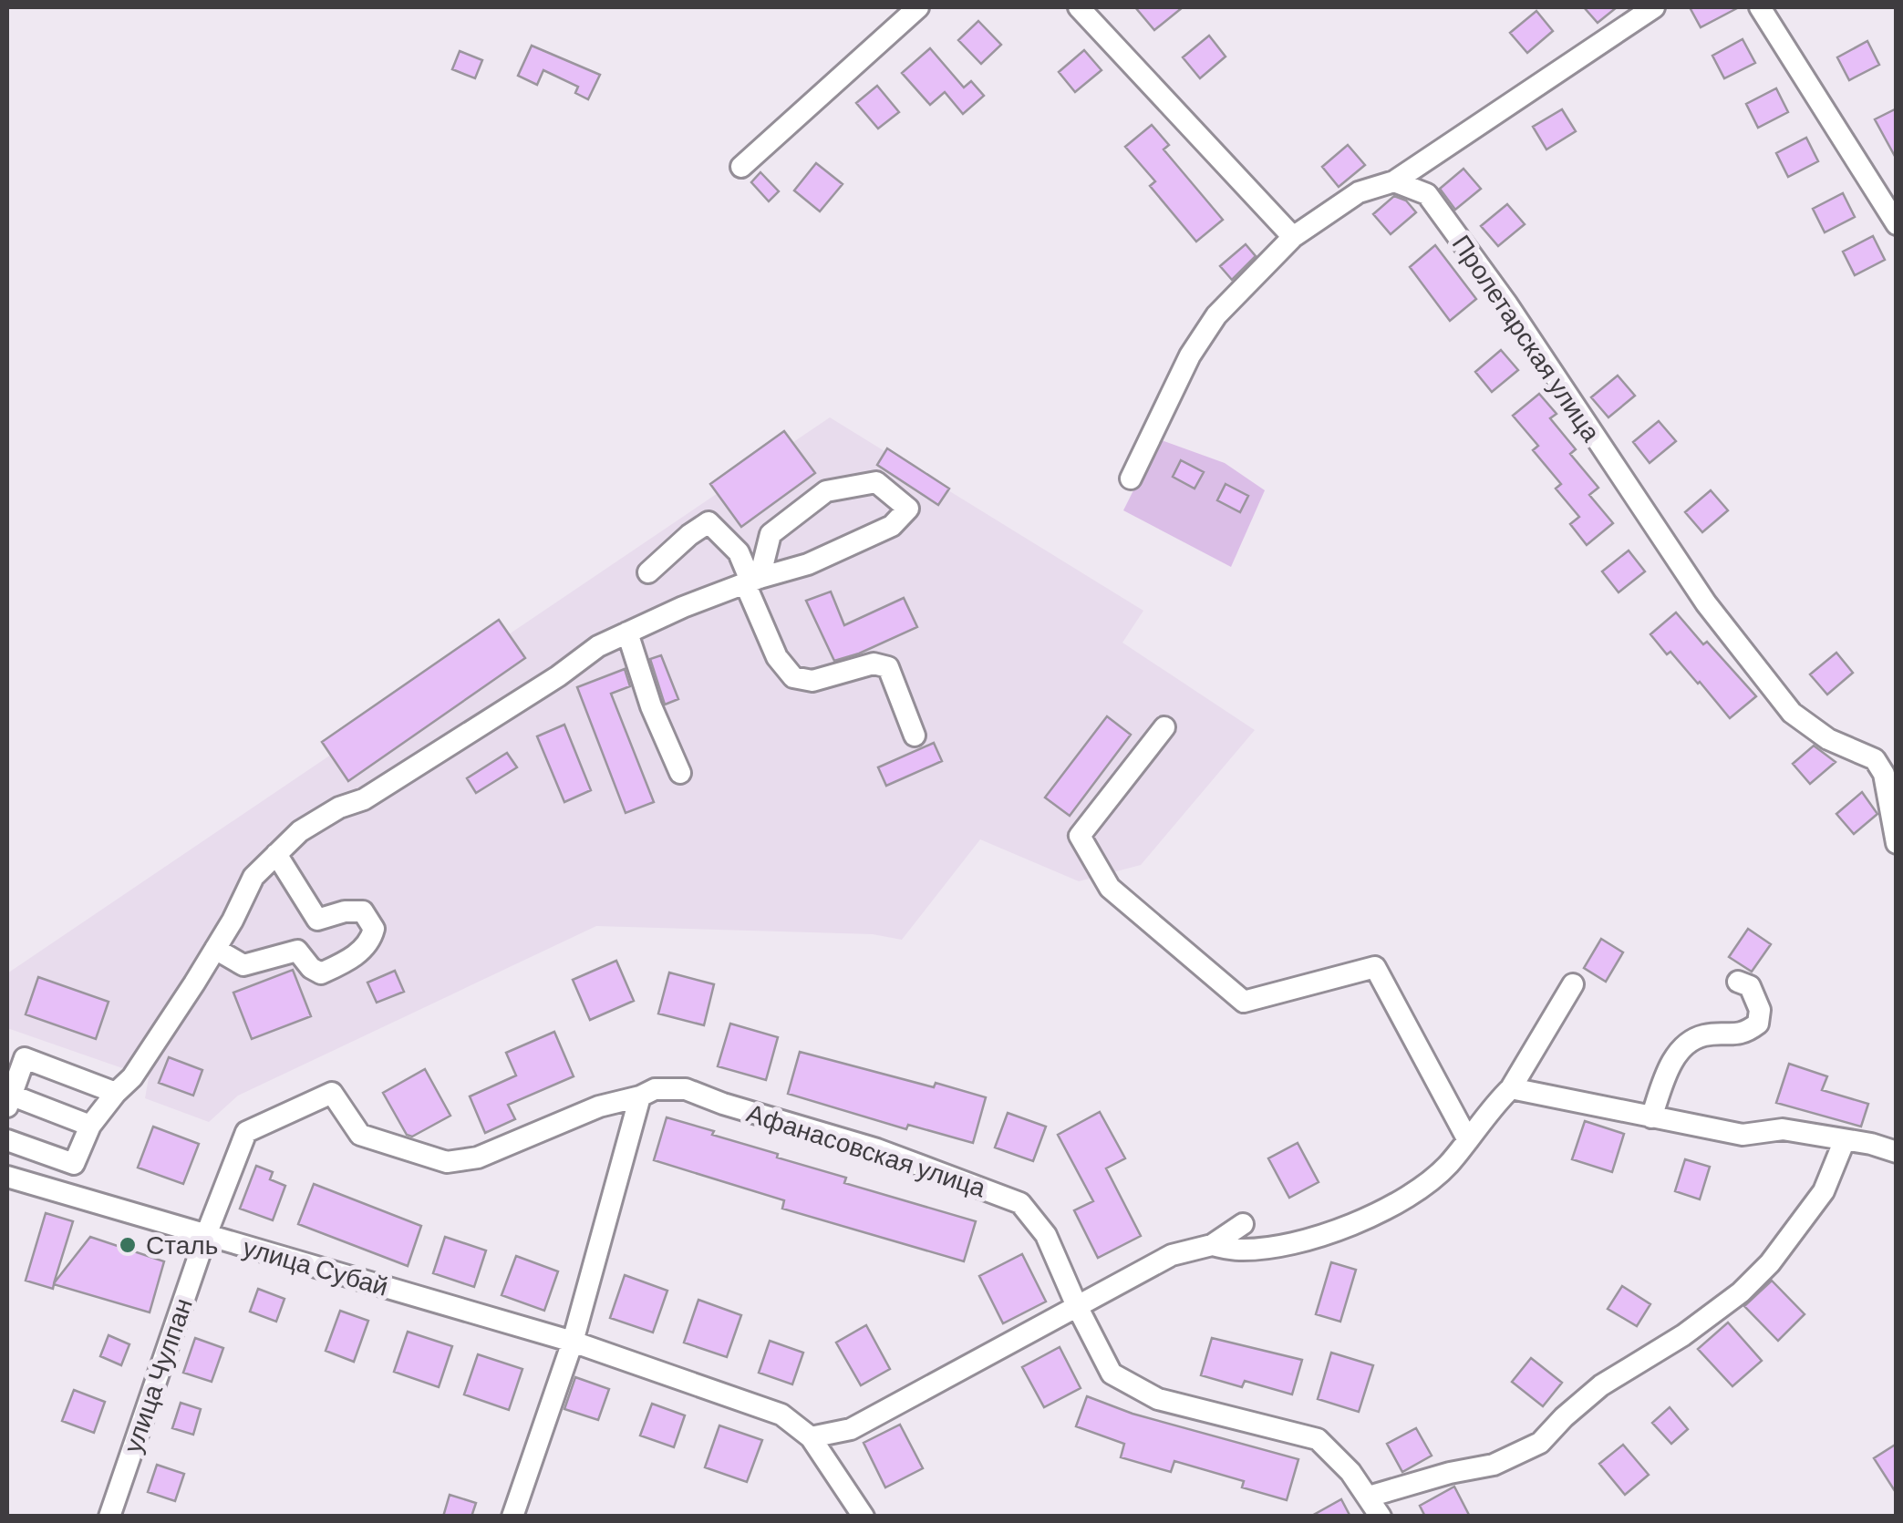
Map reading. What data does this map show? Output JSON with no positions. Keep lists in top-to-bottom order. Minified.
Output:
{"streets":{"street":["Пролетарская улица","Афанасовская улица","улица Субай","улица Чулпан"]},"crossings":[["Афанасовская улица","улица Субай"],["Афанасовская улица","улица Чулпан"],["улица Субай","улица Чулпан"]],"places":["Сталь"]}
